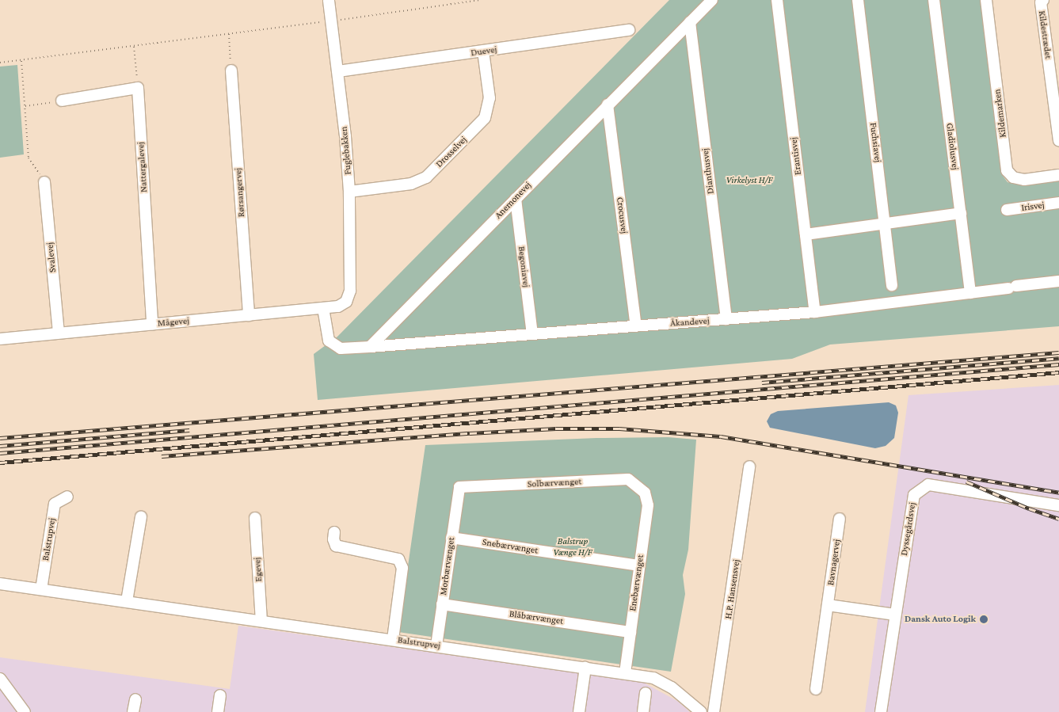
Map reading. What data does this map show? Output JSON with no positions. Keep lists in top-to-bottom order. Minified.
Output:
{"streets":{"street":["Kildestrædet","Duevej","Kildemarken","Fuchsiavej","Gladiolusvej","Fuglebakken","Drosselvej","Erantisvej","Nattergalevej","Dianthusvej","Rørsangervej","Anemonevej","Irisvej","Crocusvej","Svalevej","Begoniavej","Mågevej","Åkandevej","Solbærvænget","Dyssegårdsvej","Balstrupvej","Snebærvænget","Bavnagervej","Morbærvænget","Egevej","Enebærvænget","H.P. Hansensvej","Blåbærvænget"]},"crossings":[["Duevej","Fuglebakken"],["Duevej","Drosselvej"],["Gladiolusvej","Åkandevej"],["Fuglebakken","Drosselvej"],["Fuglebakken","Mågevej"],["Erantisvej","Åkandevej"],["Nattergalevej","Mågevej"],["Dianthusvej","Anemonevej"],["Dianthusvej","Åkandevej"],["Rørsangervej","Mågevej"],["Anemonevej","Crocusvej"],["Anemonevej","Begoniavej"],["Anemonevej","Åkandevej"],["Crocusvej","Åkandevej"],["Svalevej","Mågevej"],["Begoniavej","Åkandevej"],["Solbærvænget","Morbærvænget"],["Solbærvænget","Enebærvænget"],["Balstrupvej","Morbærvænget"],["Balstrupvej","Egevej"],["Balstrupvej","Enebærvænget"],["Snebærvænget","Morbærvænget"],["Snebærvænget","Enebærvænget"],["Morbærvænget","Blåbærvænget"],["Enebærvænget","Blåbærvænget"]],"parks":["Virkelyst H/F","Balstrup Vænge H/F"],"places":["Dansk Auto Logik"]}
